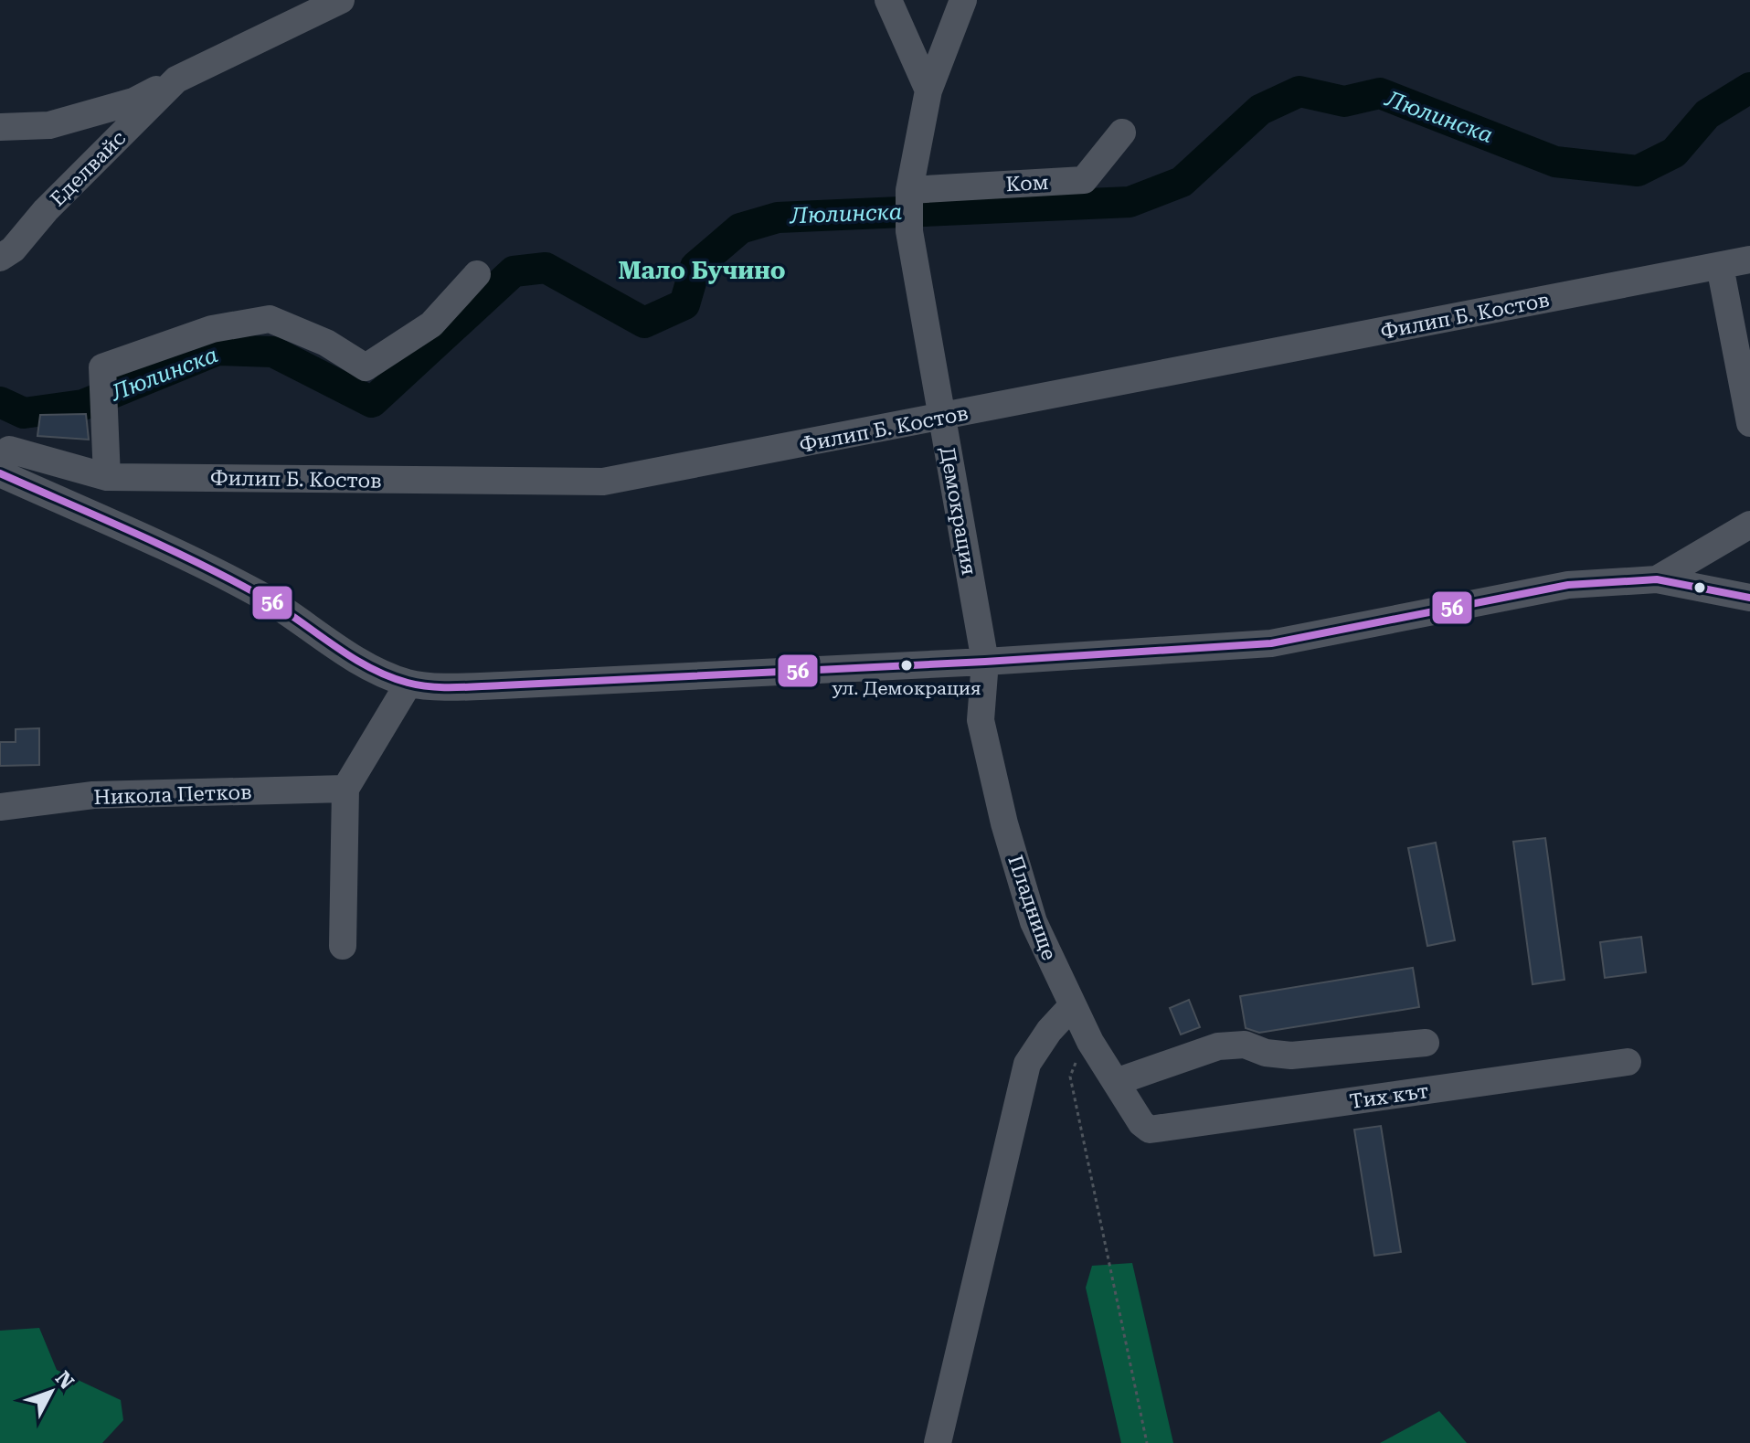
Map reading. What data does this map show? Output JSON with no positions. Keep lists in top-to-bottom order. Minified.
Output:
{"streets":{"street":["Еделвайс","Ком","Филип Б. Костов","Демокрация","Никола Петков","Пладнище","Тих кът"]},"crossings":[["Ком","Демокрация"],["Филип Б. Костов","Демокрация"],["Демокрация","Пладнище"],["Пладнище","Тих кът"]],"districts":["Мало Бучино"],"water":["Люлинска"],"places":["ул. Демокрация"],"lines":["transit line 56"],"north":"top right"}
